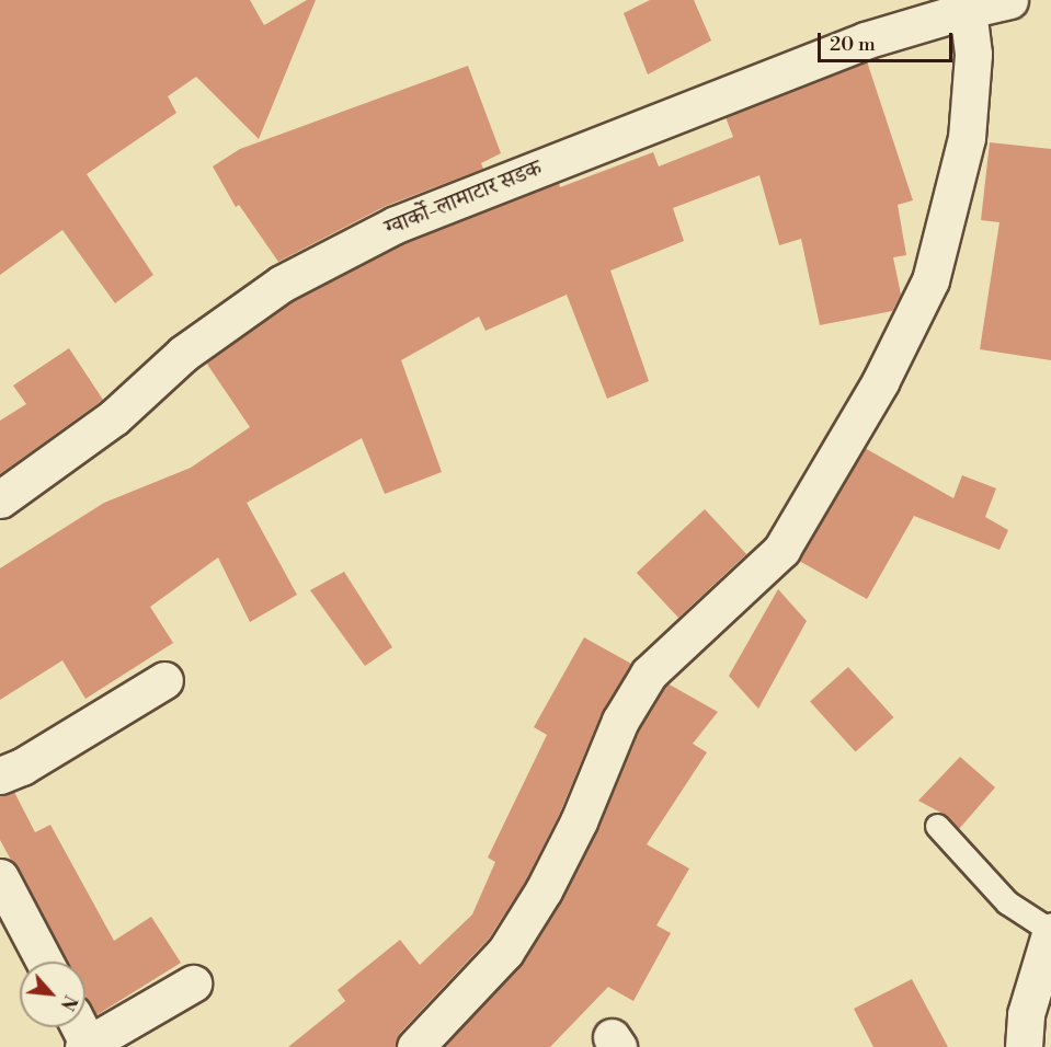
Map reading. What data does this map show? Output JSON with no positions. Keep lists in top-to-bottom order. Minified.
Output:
{"streets":{"street":["ग्वार्को-लामाटार सडक"]},"scale_bar":"20 m","north":"bottom right"}
